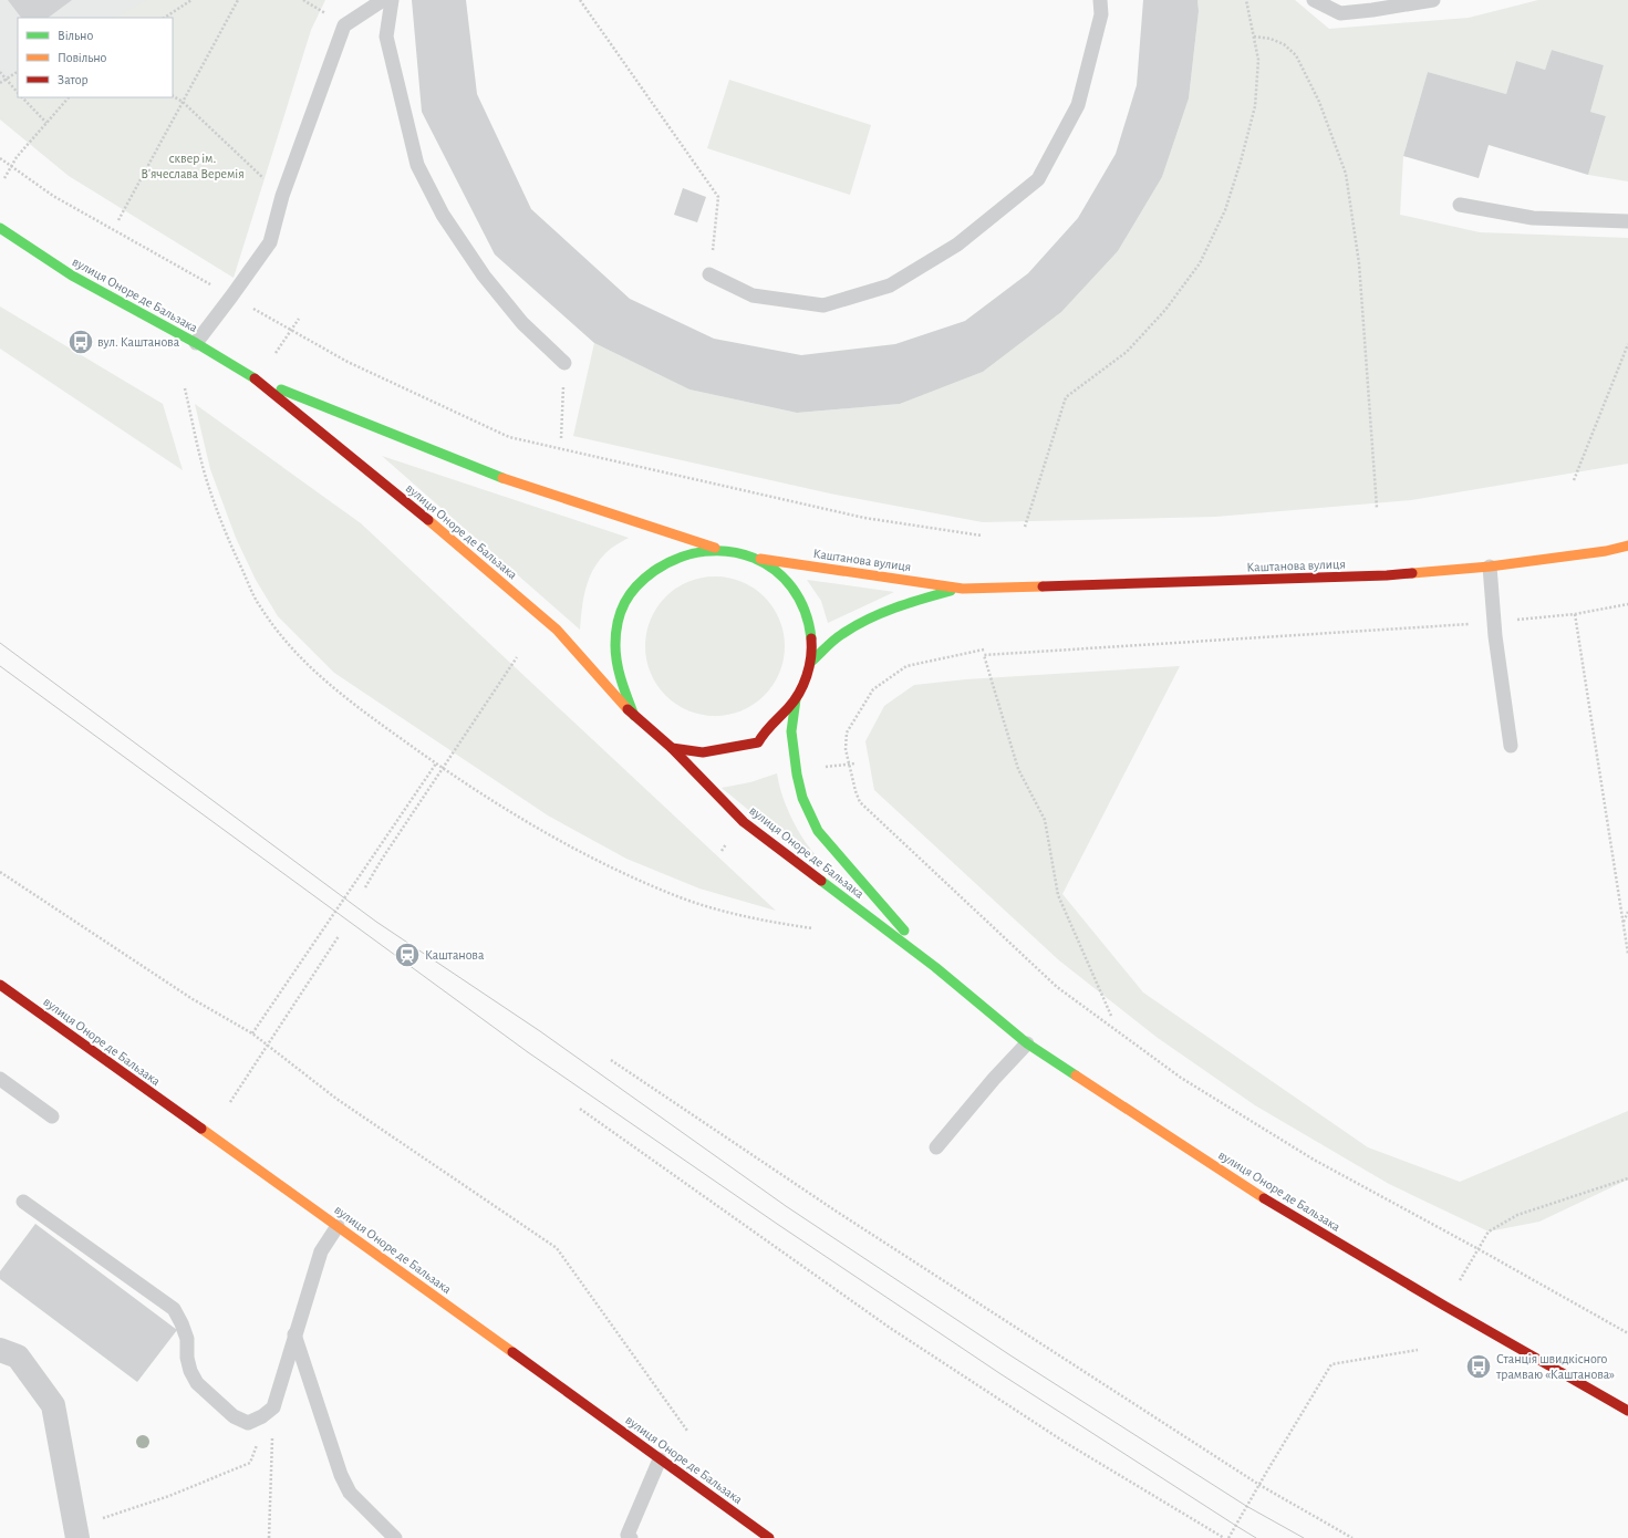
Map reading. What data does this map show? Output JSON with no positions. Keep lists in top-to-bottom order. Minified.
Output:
{"streets":{"street":["вулиця Оноре де Бальзака","Каштанова вулиця"]},"parks":["сквер ім. В'ячеслава Веремія"],"places":{"bus stop":["вул. Каштанова","Станція швидкісного трамваю «Каштанова»"],"station":["Каштанова"]},"legend":["Вільно","Повільно","Затор"]}
